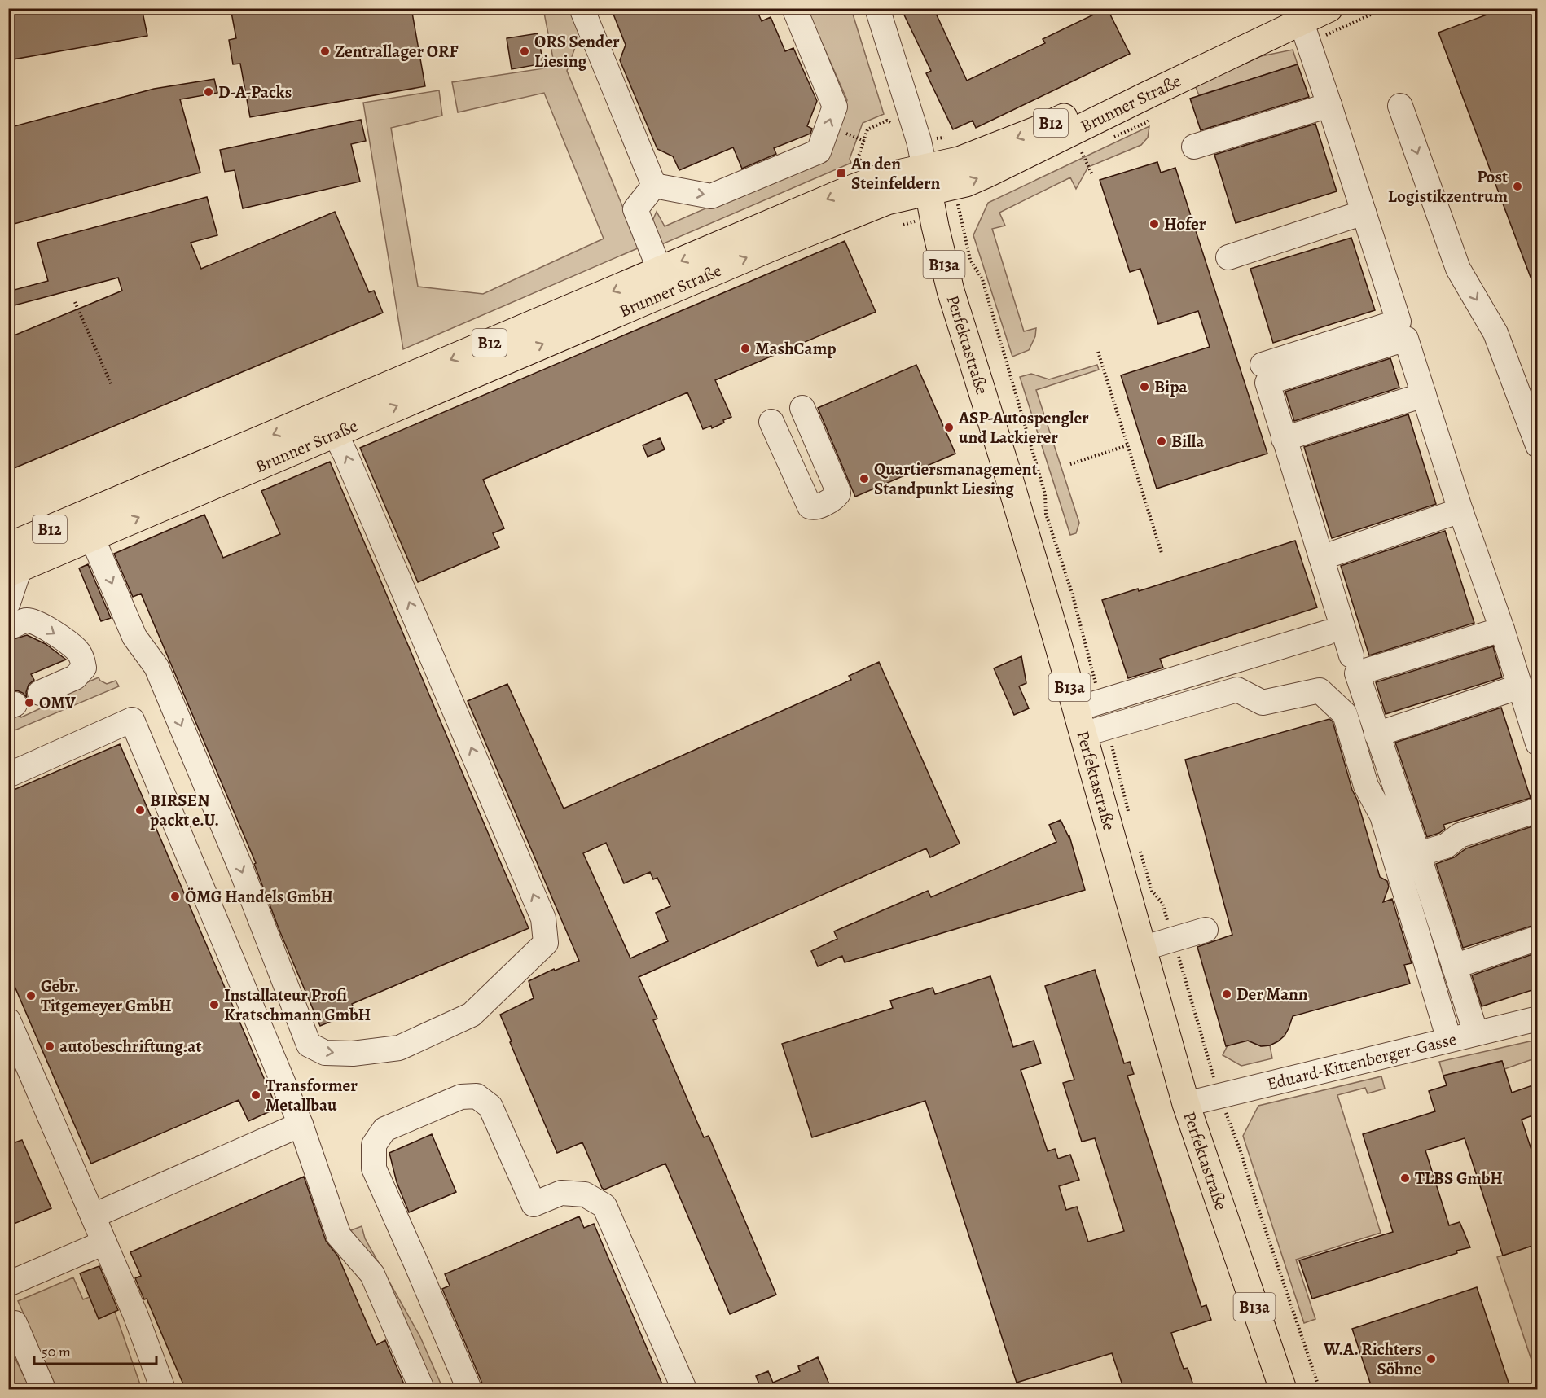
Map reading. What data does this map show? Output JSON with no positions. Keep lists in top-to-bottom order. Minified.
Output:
{"streets":{"main road":["Brunner Straße","B12","B13a","Perfektastraße"],"street":["Eduard-Kittenberger-Gasse"]},"crossings":[["Brunner Straße","Perfektastraße"],["Perfektastraße","Eduard-Kittenberger-Gasse"]],"places":{"other":["Zentrallager ORF","ORS Sender Liesing","D-A-Packs","Post Logistikzentrum","Hofer","MashCamp","Bipa","ASP-Autospengler und Lackierer","Billa","Quartiersmanagement Standpunkt Liesing","OMV","BIRSEN packt e.U.","ÖMG Handels GmbH","Der Mann","Gebr. Titgemeyer GmbH","Installateur Profi Kratschmann GmbH","autobeschriftung.at","Transformer Metallbau","TLBS GmbH","W.A. Richters Söhne"],"transit":["An den Steinfeldern"]},"scale_bar":"50 m"}
